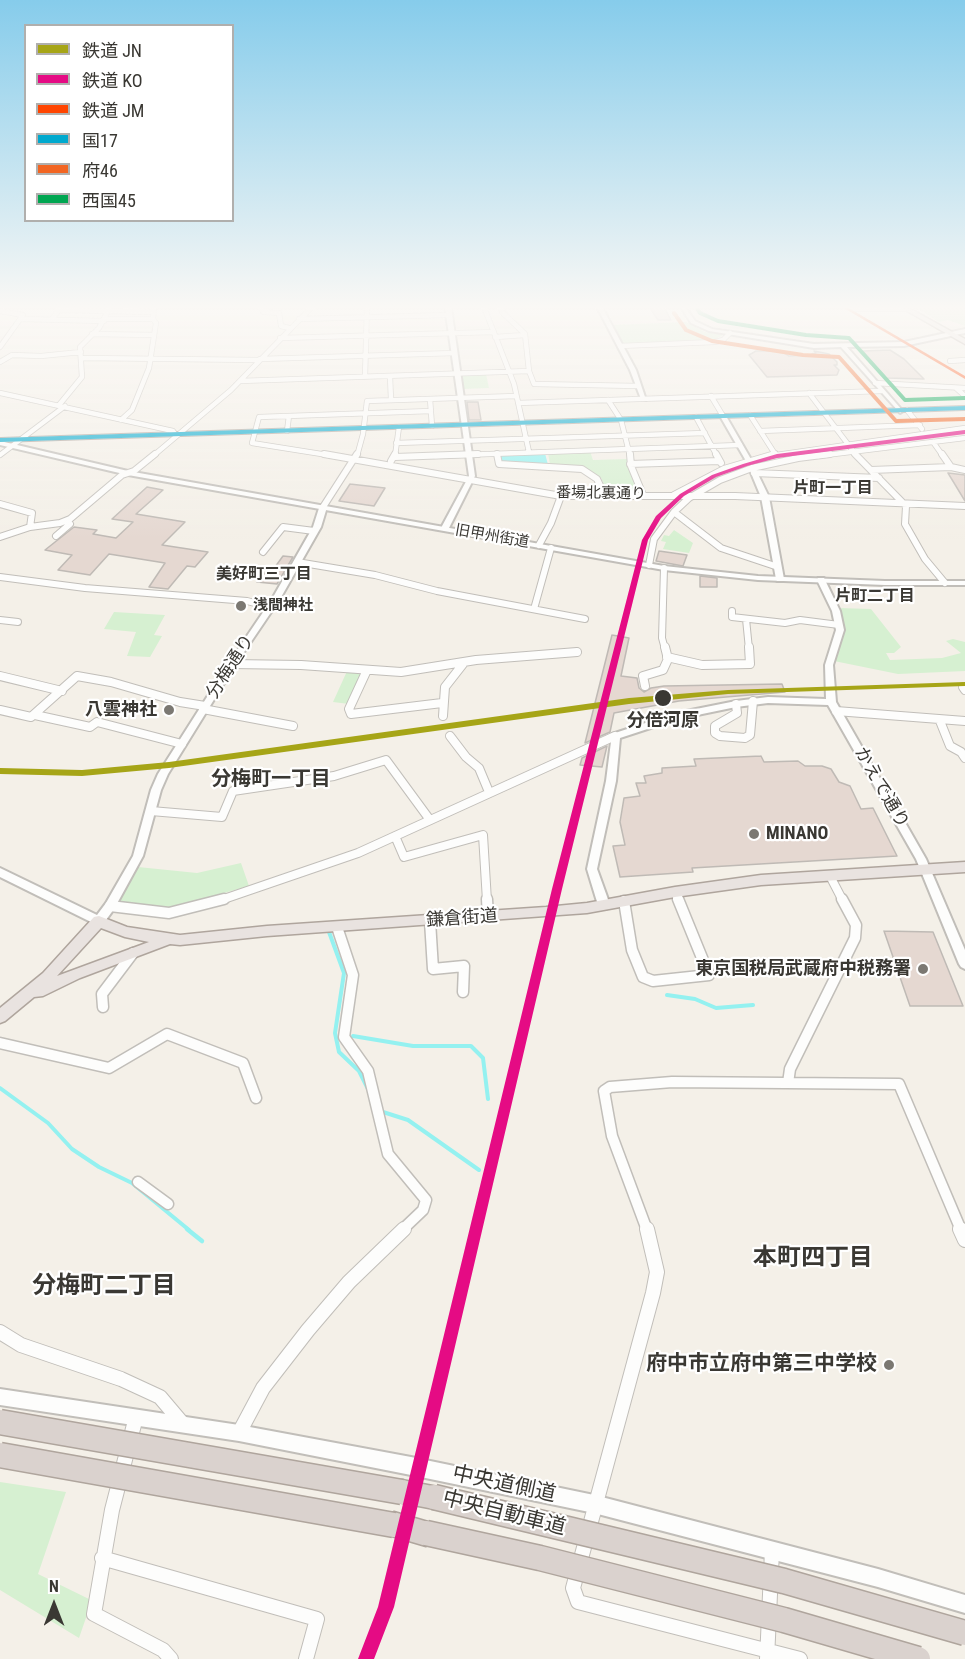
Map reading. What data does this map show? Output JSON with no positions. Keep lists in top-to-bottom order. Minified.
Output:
{"streets":{"highway":["中央自動車道"],"main road":["鎌倉街道"],"street":["番場北裏通り","旧甲州街道","分梅通り","かえで通り","中央道側道"]},"crossings":[["番場北裏通り","分梅通り"],["旧甲州街道","分梅通り"],["分梅通り","鎌倉街道"],["かえで通り","鎌倉街道"]],"districts":["片町一丁目","美好町三丁目","片町二丁目","分梅町一丁目","本町四丁目","分梅町二丁目"],"places":["浅間神社","分倍河原","八雲神社","MINANO","東京国税局武蔵府中税務署","府中市立府中第三中学校"],"lines":["transit line 府46","transit line 西国45","transit line 国17","rail line KO","rail line JN"],"legend":["鉄道 JN","鉄道 KO","鉄道 JM","国17","府46","西国45"],"north":"top"}
